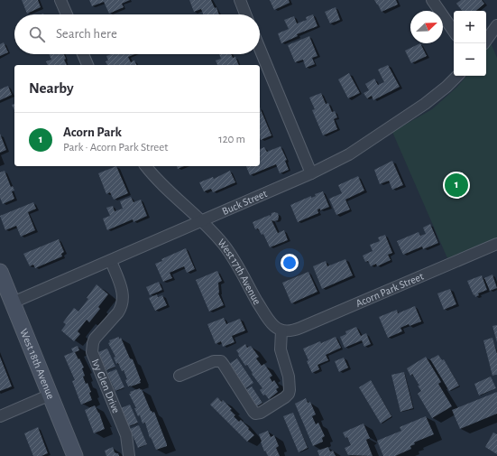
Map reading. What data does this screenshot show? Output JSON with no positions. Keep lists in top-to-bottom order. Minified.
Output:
{"streets":{"main road":["West 18th Avenue"],"street":["Buck Street","West 17th Avenue","Acorn Park Street","Ivy Glen Drive"]},"crossings":[["Buck Street","West 17th Avenue"],["Buck Street","West 18th Avenue"],["Buck Street","Ivy Glen Drive"],["West 17th Avenue","Acorn Park Street"]],"north":"top right","page":{"map_buttons":["+","−"],"search":"Search here","heading":"Nearby","list":[{"mark":"1","name":"Acorn Park","note":"Park · Acorn Park Street","value":"120 m"}],"pins":"1"}}
